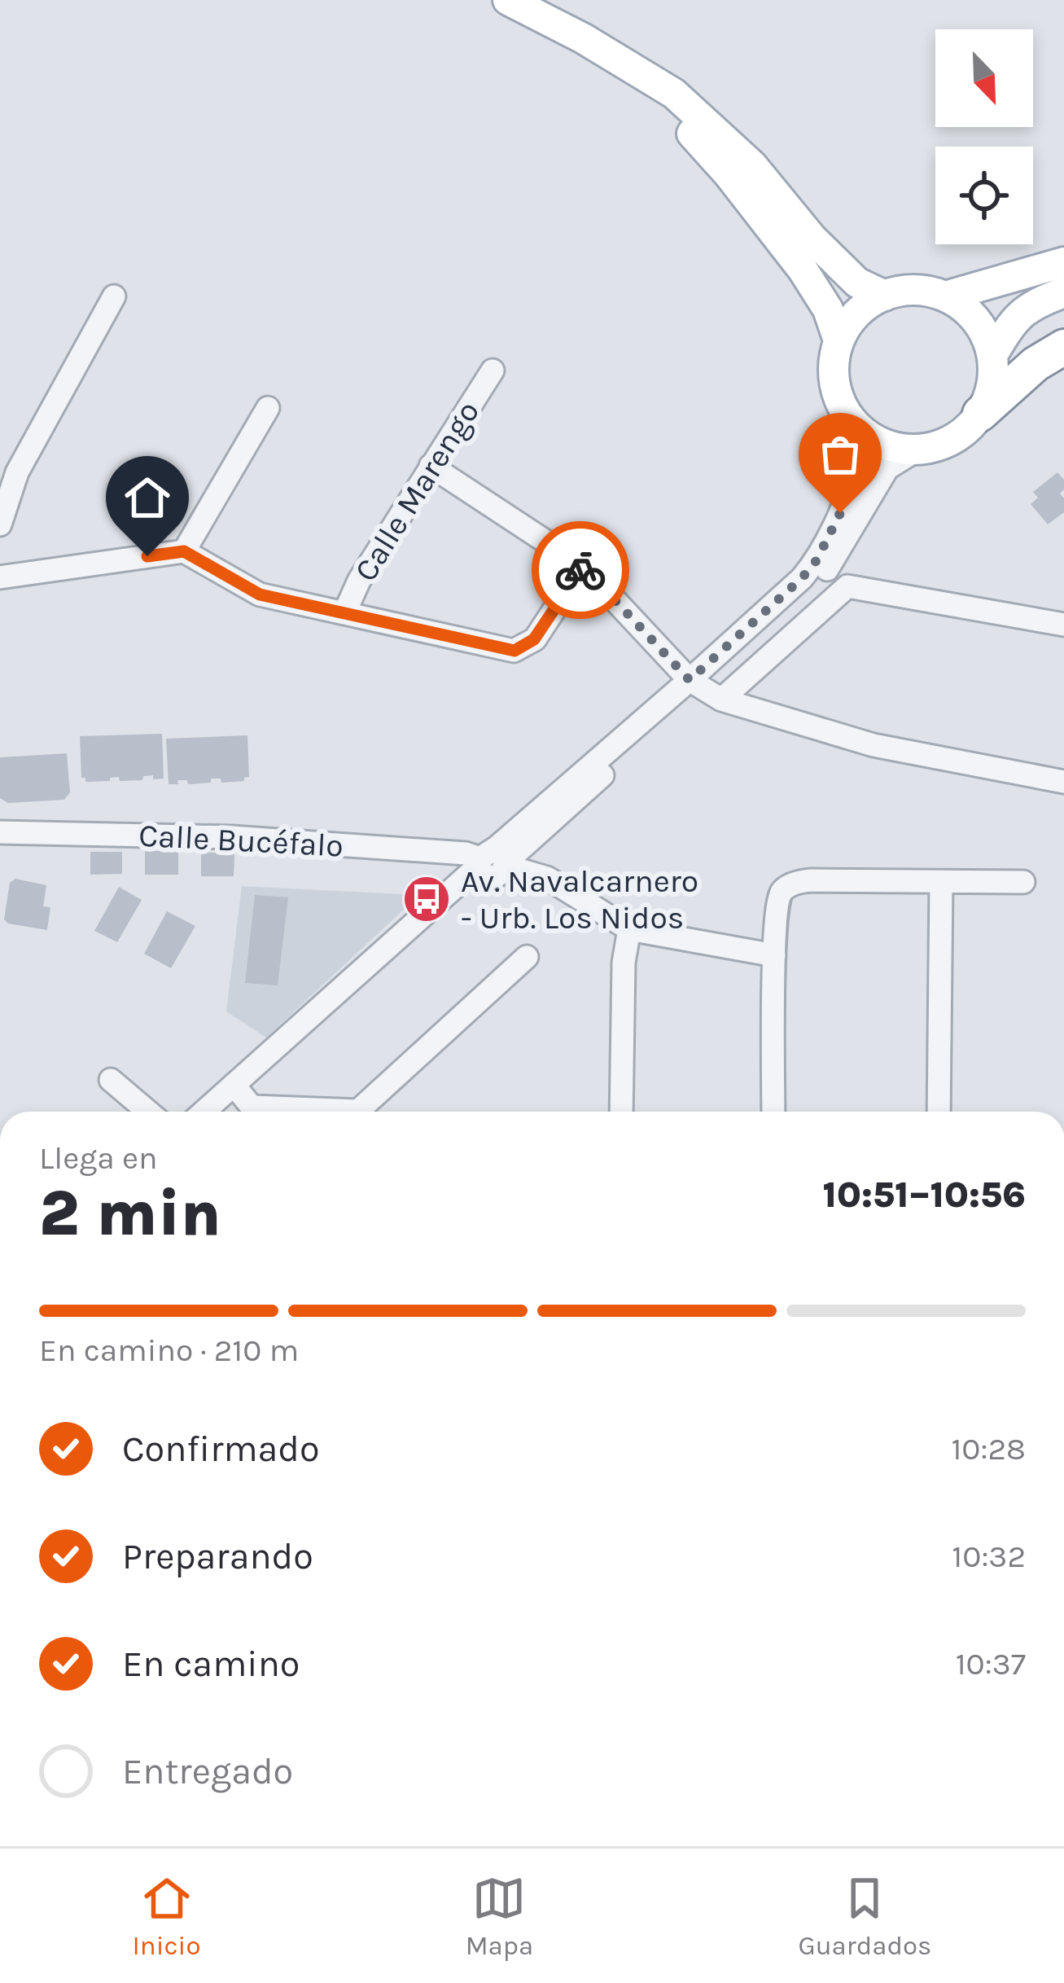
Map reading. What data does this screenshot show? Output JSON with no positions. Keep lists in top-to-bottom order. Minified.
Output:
{"streets":{"street":["Calle Marengo","Calle Bucéfalo"]},"places":{"bus stop":["Av. Navalcarnero - Urb. Los Nidos"]},"north":"bottom right","page":{"heading":["2 min","Llega en","10:51–10:56"],"bar":"En camino · 210 m","list":[["Confirmado","10:28"],["Preparando","10:32"],["En camino","10:37"],"Entregado"],"tabs":["Inicio","Mapa","Guardados"]}}
